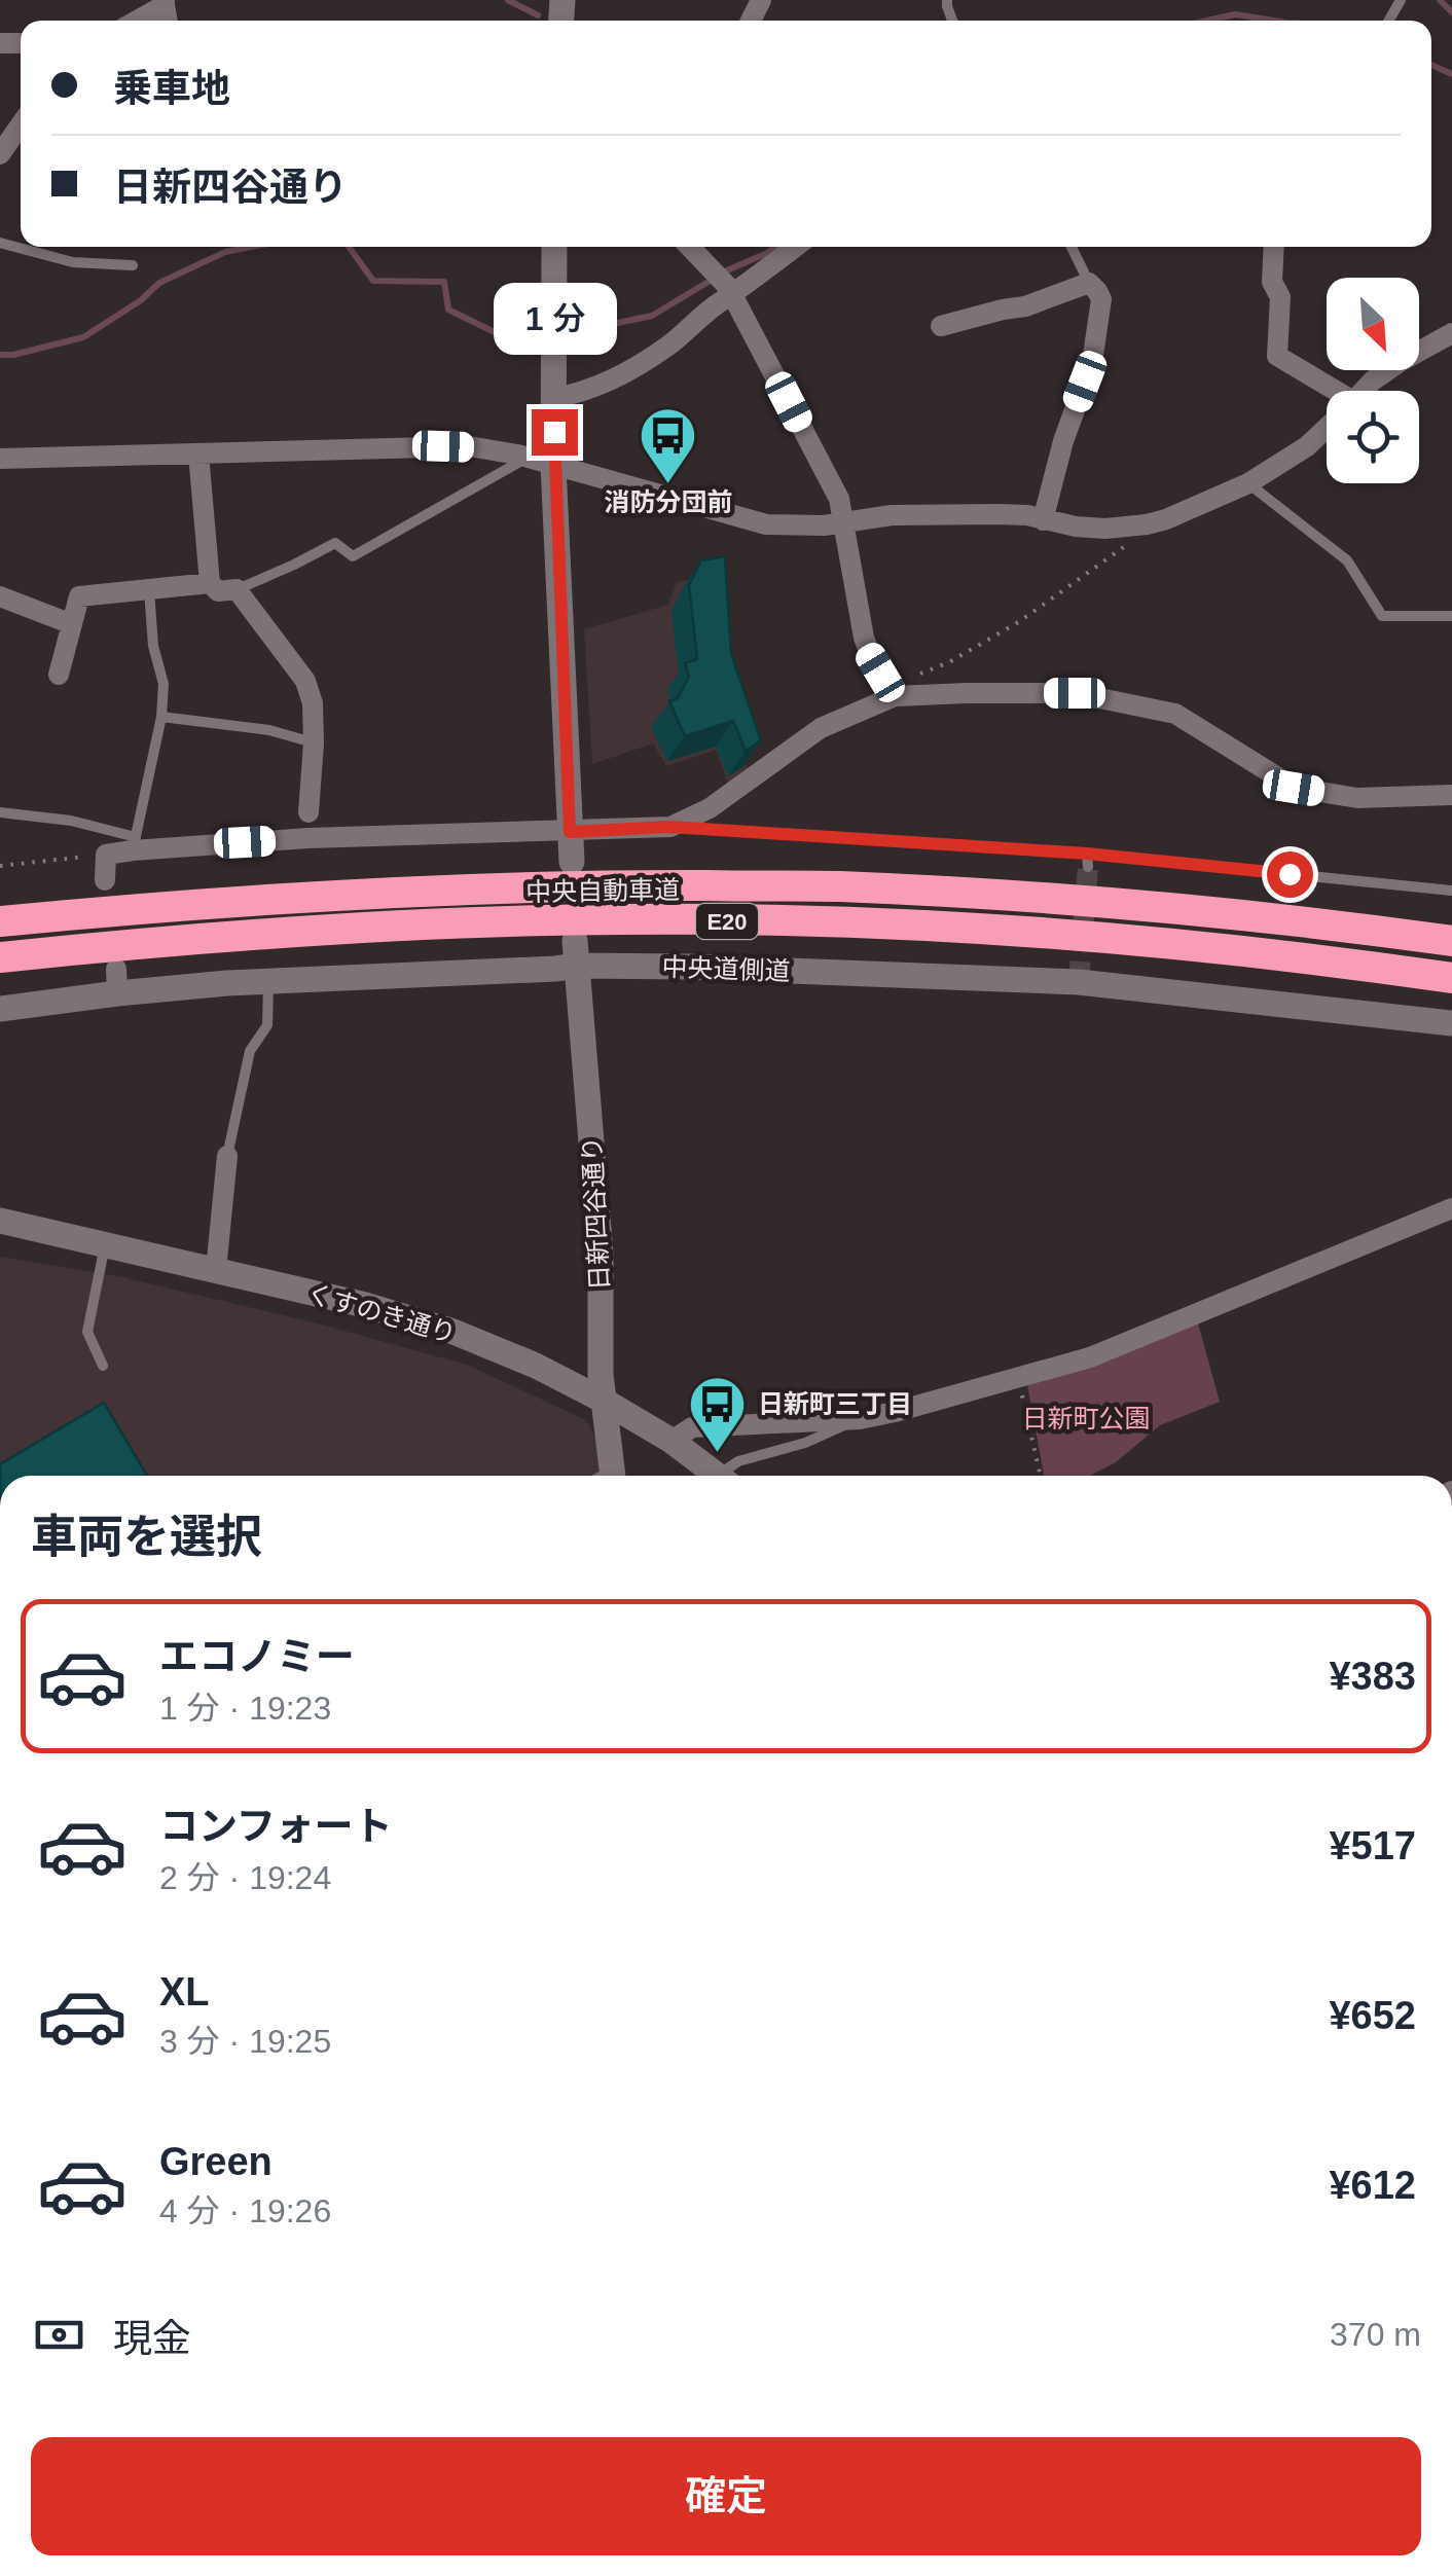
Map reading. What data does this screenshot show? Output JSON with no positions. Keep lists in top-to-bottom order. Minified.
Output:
{"streets":{"highway":["中央自動車道","E20"],"street":["中央道側道","日新四谷通り","くすのき通り"]},"crossings":[["中央道側道","日新四谷通り"],["日新四谷通り","くすのき通り"]],"parks":["日新町公園"],"places":{"bus stop":["消防分団前","日新町三丁目"]},"north":"bottom right","page":{"banner":["乗車地","日新四谷通り"],"bubble":"1 分","heading":"車両を選択","list":[{"name":"エコノミー","note":"1 分 · 19:23","value":"¥383"},{"name":"コンフォート","note":"2 分 · 19:24","value":"¥517"},{"name":"XL","note":"3 分 · 19:25","value":"¥652"},{"name":"Green","note":"4 分 · 19:26","value":"¥612"}],"pay":["現金","370 m"],"buttons":"確定"}}
